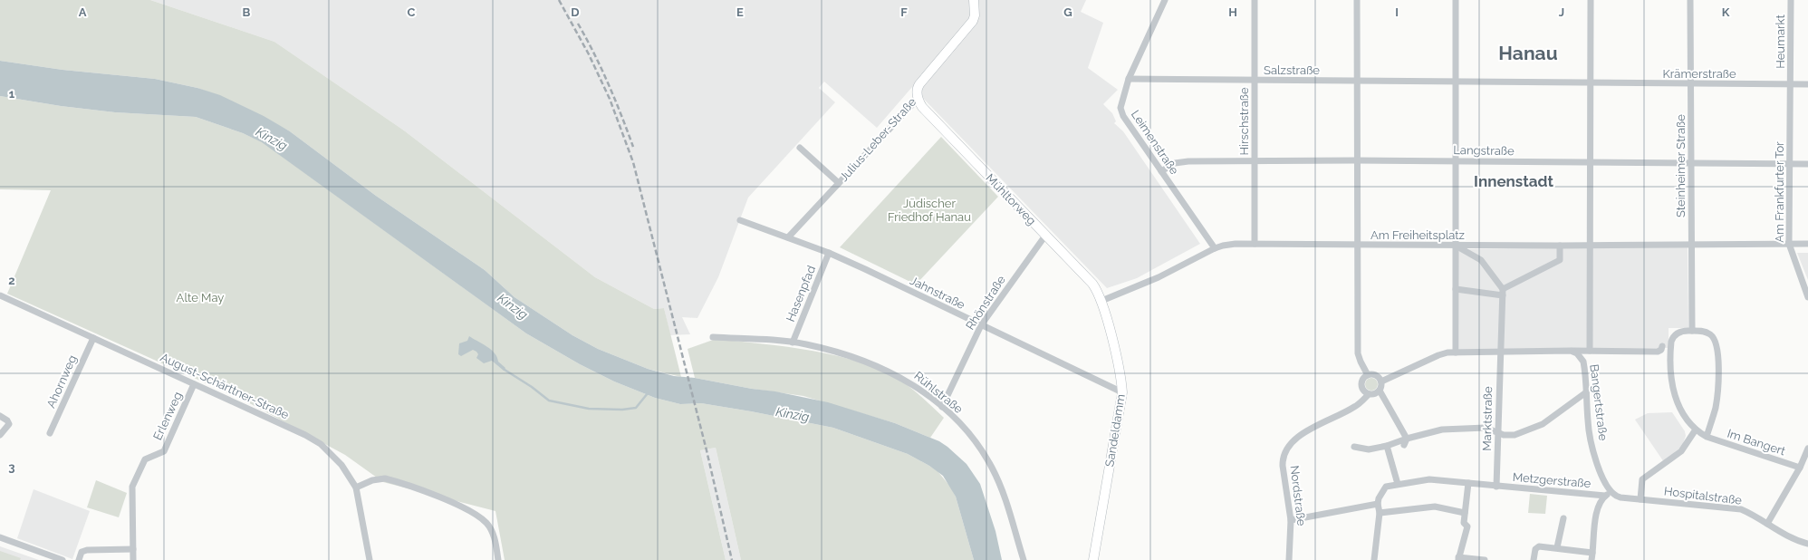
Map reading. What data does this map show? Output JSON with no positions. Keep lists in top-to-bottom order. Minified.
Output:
{"streets":{"street":["Heumarkt","Salzstraße","Krämerstraße","Hirschstraße","Julius-Leber-Straße","Leimenstraße","Langstraße","Steinheimer Straße","Am Frankfurter Tor","Mühltorweg","Am Freiheitsplatz","Jahnstraße","Hasenpfad","Rhönstraße","Ahornweg","August-Schärttner-Straße","Rühlstraße","Bangertstraße","Erlenweg","Marktstraße","Sandeldamm","Im Bangert","Metzgerstraße","Nordstraße","Hospitalstraße"]},"crossings":[["Heumarkt","Krämerstraße"],["Heumarkt","Am Frankfurter Tor"],["Salzstraße","Krämerstraße"],["Salzstraße","Hirschstraße"],["Salzstraße","Leimenstraße"],["Krämerstraße","Steinheimer Straße"],["Krämerstraße","Am Frankfurter Tor"],["Hirschstraße","Langstraße"],["Julius-Leber-Straße","Mühltorweg"],["Julius-Leber-Straße","Jahnstraße"],["Leimenstraße","Langstraße"],["Langstraße","Steinheimer Straße"],["Langstraße","Am Frankfurter Tor"],["Steinheimer Straße","Am Freiheitsplatz"],["Steinheimer Straße","Im Bangert"],["Am Frankfurter Tor","Am Freiheitsplatz"],["Mühltorweg","Rhönstraße"],["Mühltorweg","Sandeldamm"],["Am Freiheitsplatz","Nordstraße"],["Jahnstraße","Hasenpfad"],["Jahnstraße","Rhönstraße"],["Jahnstraße","Sandeldamm"],["Hasenpfad","Rühlstraße"],["Rhönstraße","Rühlstraße"],["Ahornweg","August-Schärttner-Straße"],["August-Schärttner-Straße","Erlenweg"],["Bangertstraße","Hospitalstraße"],["Marktstraße","Metzgerstraße"]],"districts":["Hanau","Innenstadt"],"water":["Kinzig"],"parks":["Jüdischer Friedhof Hanau","Alte May"],"grid":{"columns":["A","B","C","D","E","F","G","H","I","J","K"],"rows":["1","2","3"]}}
